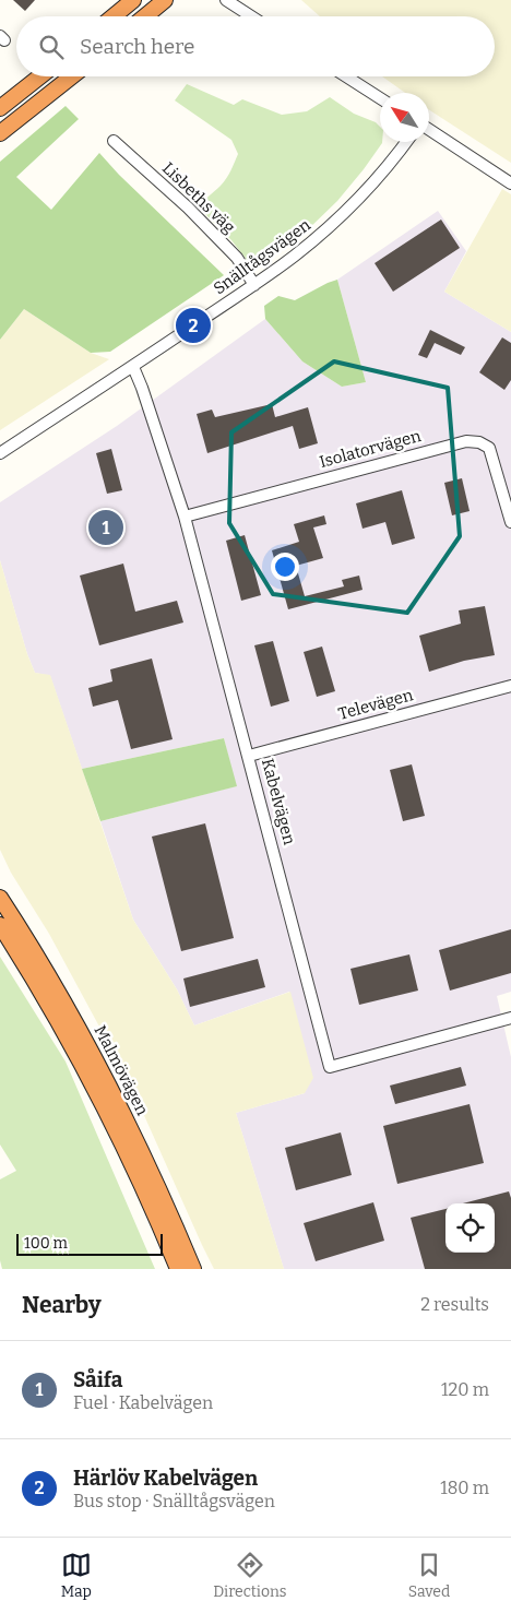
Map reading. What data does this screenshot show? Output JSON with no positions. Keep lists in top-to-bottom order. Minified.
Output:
{"streets":{"highway":["Malmövägen"],"street":["Lisbeths väg","Snälltågsvägen","Isolatorvägen","Televägen","Kabelvägen"]},"crossings":[["Lisbeths väg","Snälltågsvägen"],["Snälltågsvägen","Kabelvägen"],["Isolatorvägen","Kabelvägen"],["Televägen","Kabelvägen"]],"scale_bar":"100 m","north":"top left","page":{"search":"Search here","pins":["2","1"],"scale":"100 m","heading":["Nearby","2 results"],"list":[{"mark":"1","name":"Såifa","note":"Fuel · Kabelvägen","value":"120 m"},{"mark":"2","name":"Härlöv Kabelvägen","note":"Bus stop · Snälltågsvägen","value":"180 m"}],"nav":["Map","Directions","Saved"]}}
